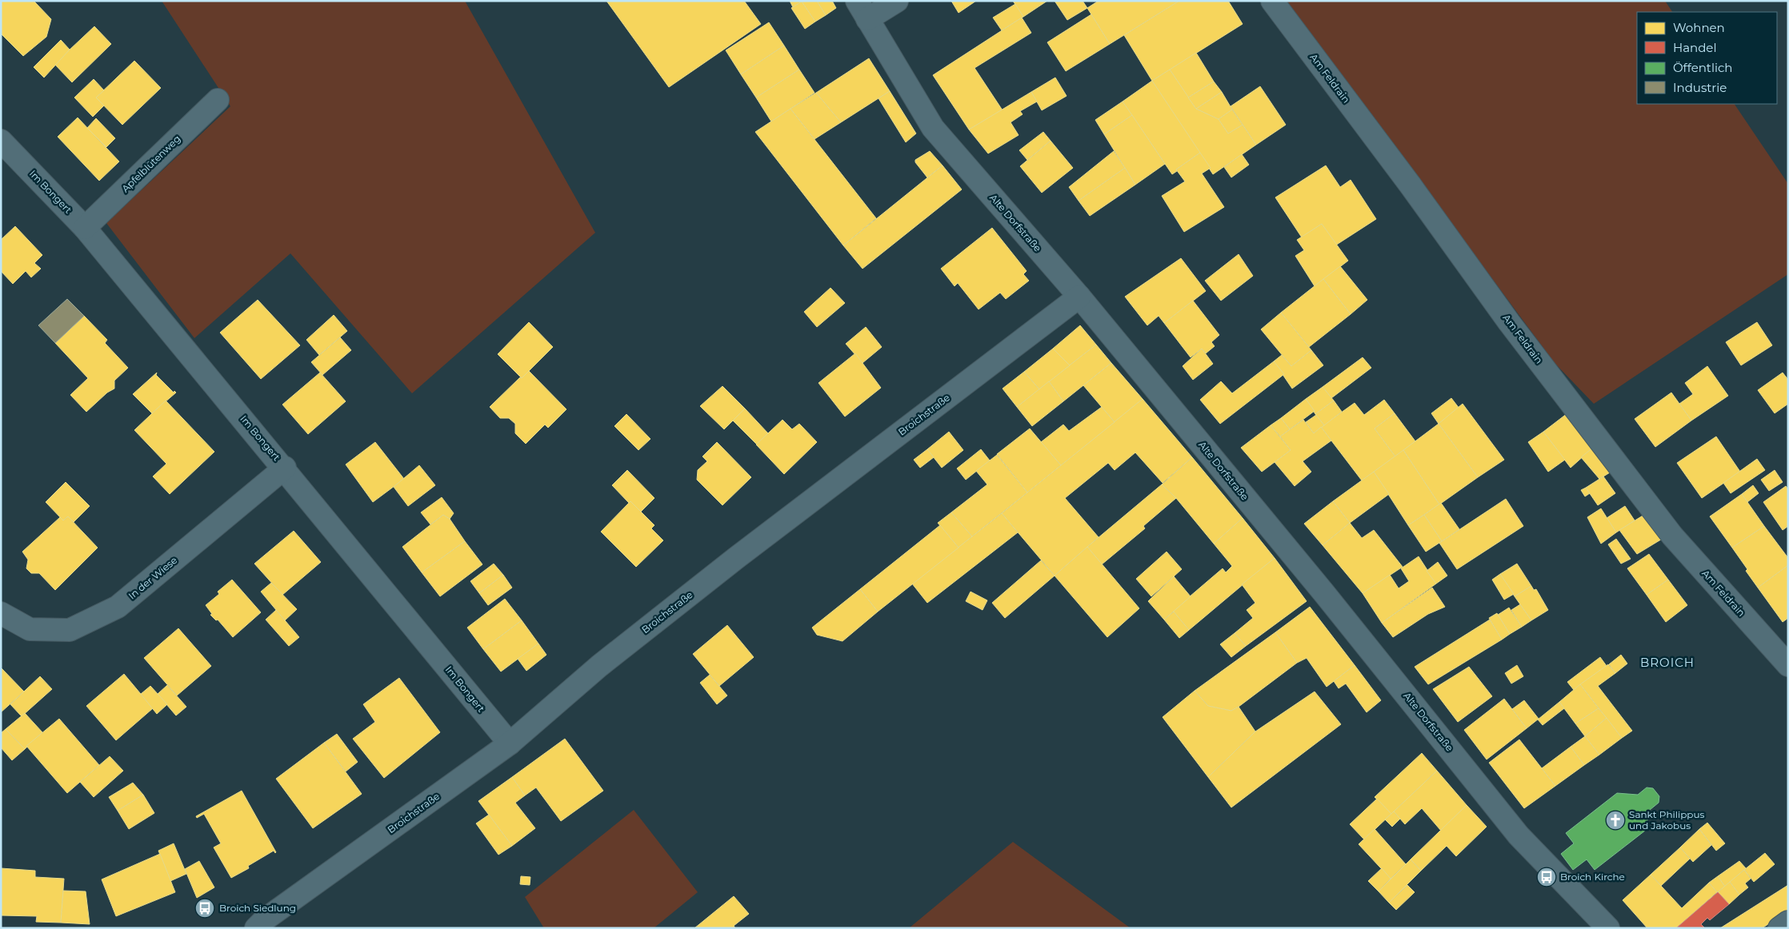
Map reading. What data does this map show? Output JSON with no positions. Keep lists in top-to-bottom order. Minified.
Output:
{"streets":{"street":["Am Feldrain","Apfelblütenweg","Im Bongert","Alte Dorfstraße","Broichstraße","In der Wiese"]},"crossings":[["Apfelblütenweg","Im Bongert"],["Im Bongert","Broichstraße"],["Im Bongert","In der Wiese"],["Alte Dorfstraße","Broichstraße"]],"districts":["BROICH"],"places":{"church":["Sankt Philippus und Jakobus"],"bus stop":["Broich Kirche","Broich Siedlung"]},"legend":["Wohnen","Handel","Öffentlich","Industrie"]}
